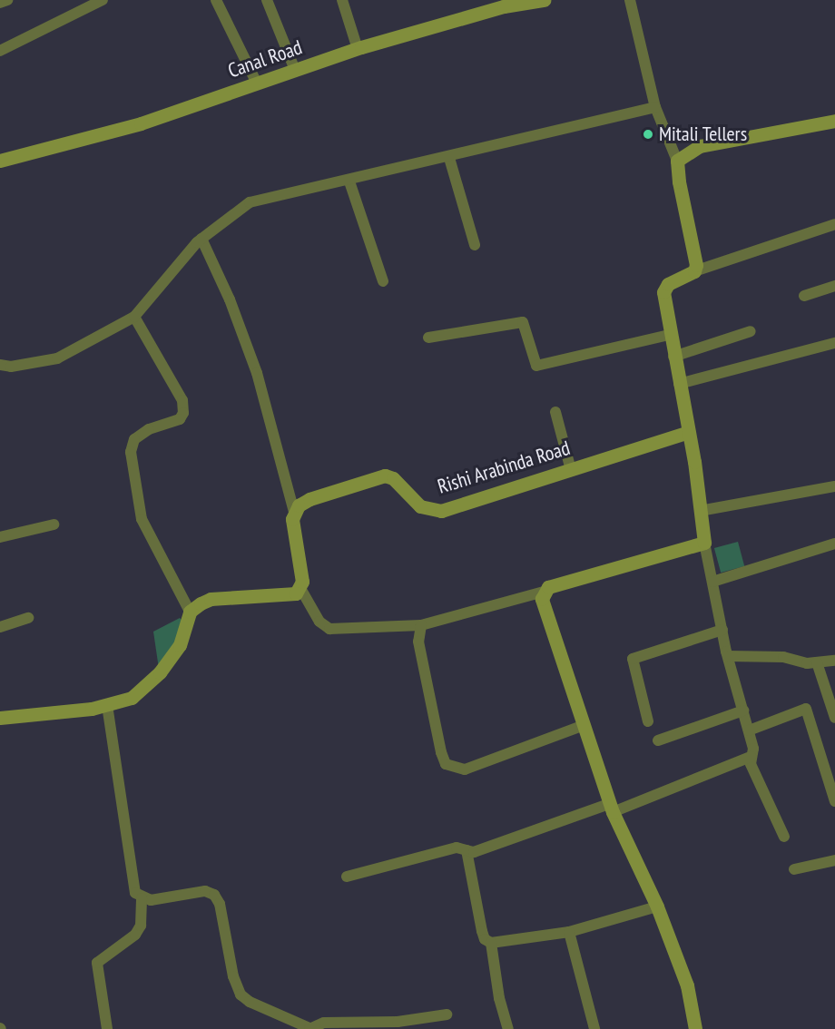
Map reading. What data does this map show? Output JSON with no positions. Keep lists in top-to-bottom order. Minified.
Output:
{"streets":{"street":["Canal Road","Rishi Arabinda Road"]},"places":["Mitali Tellers"]}
